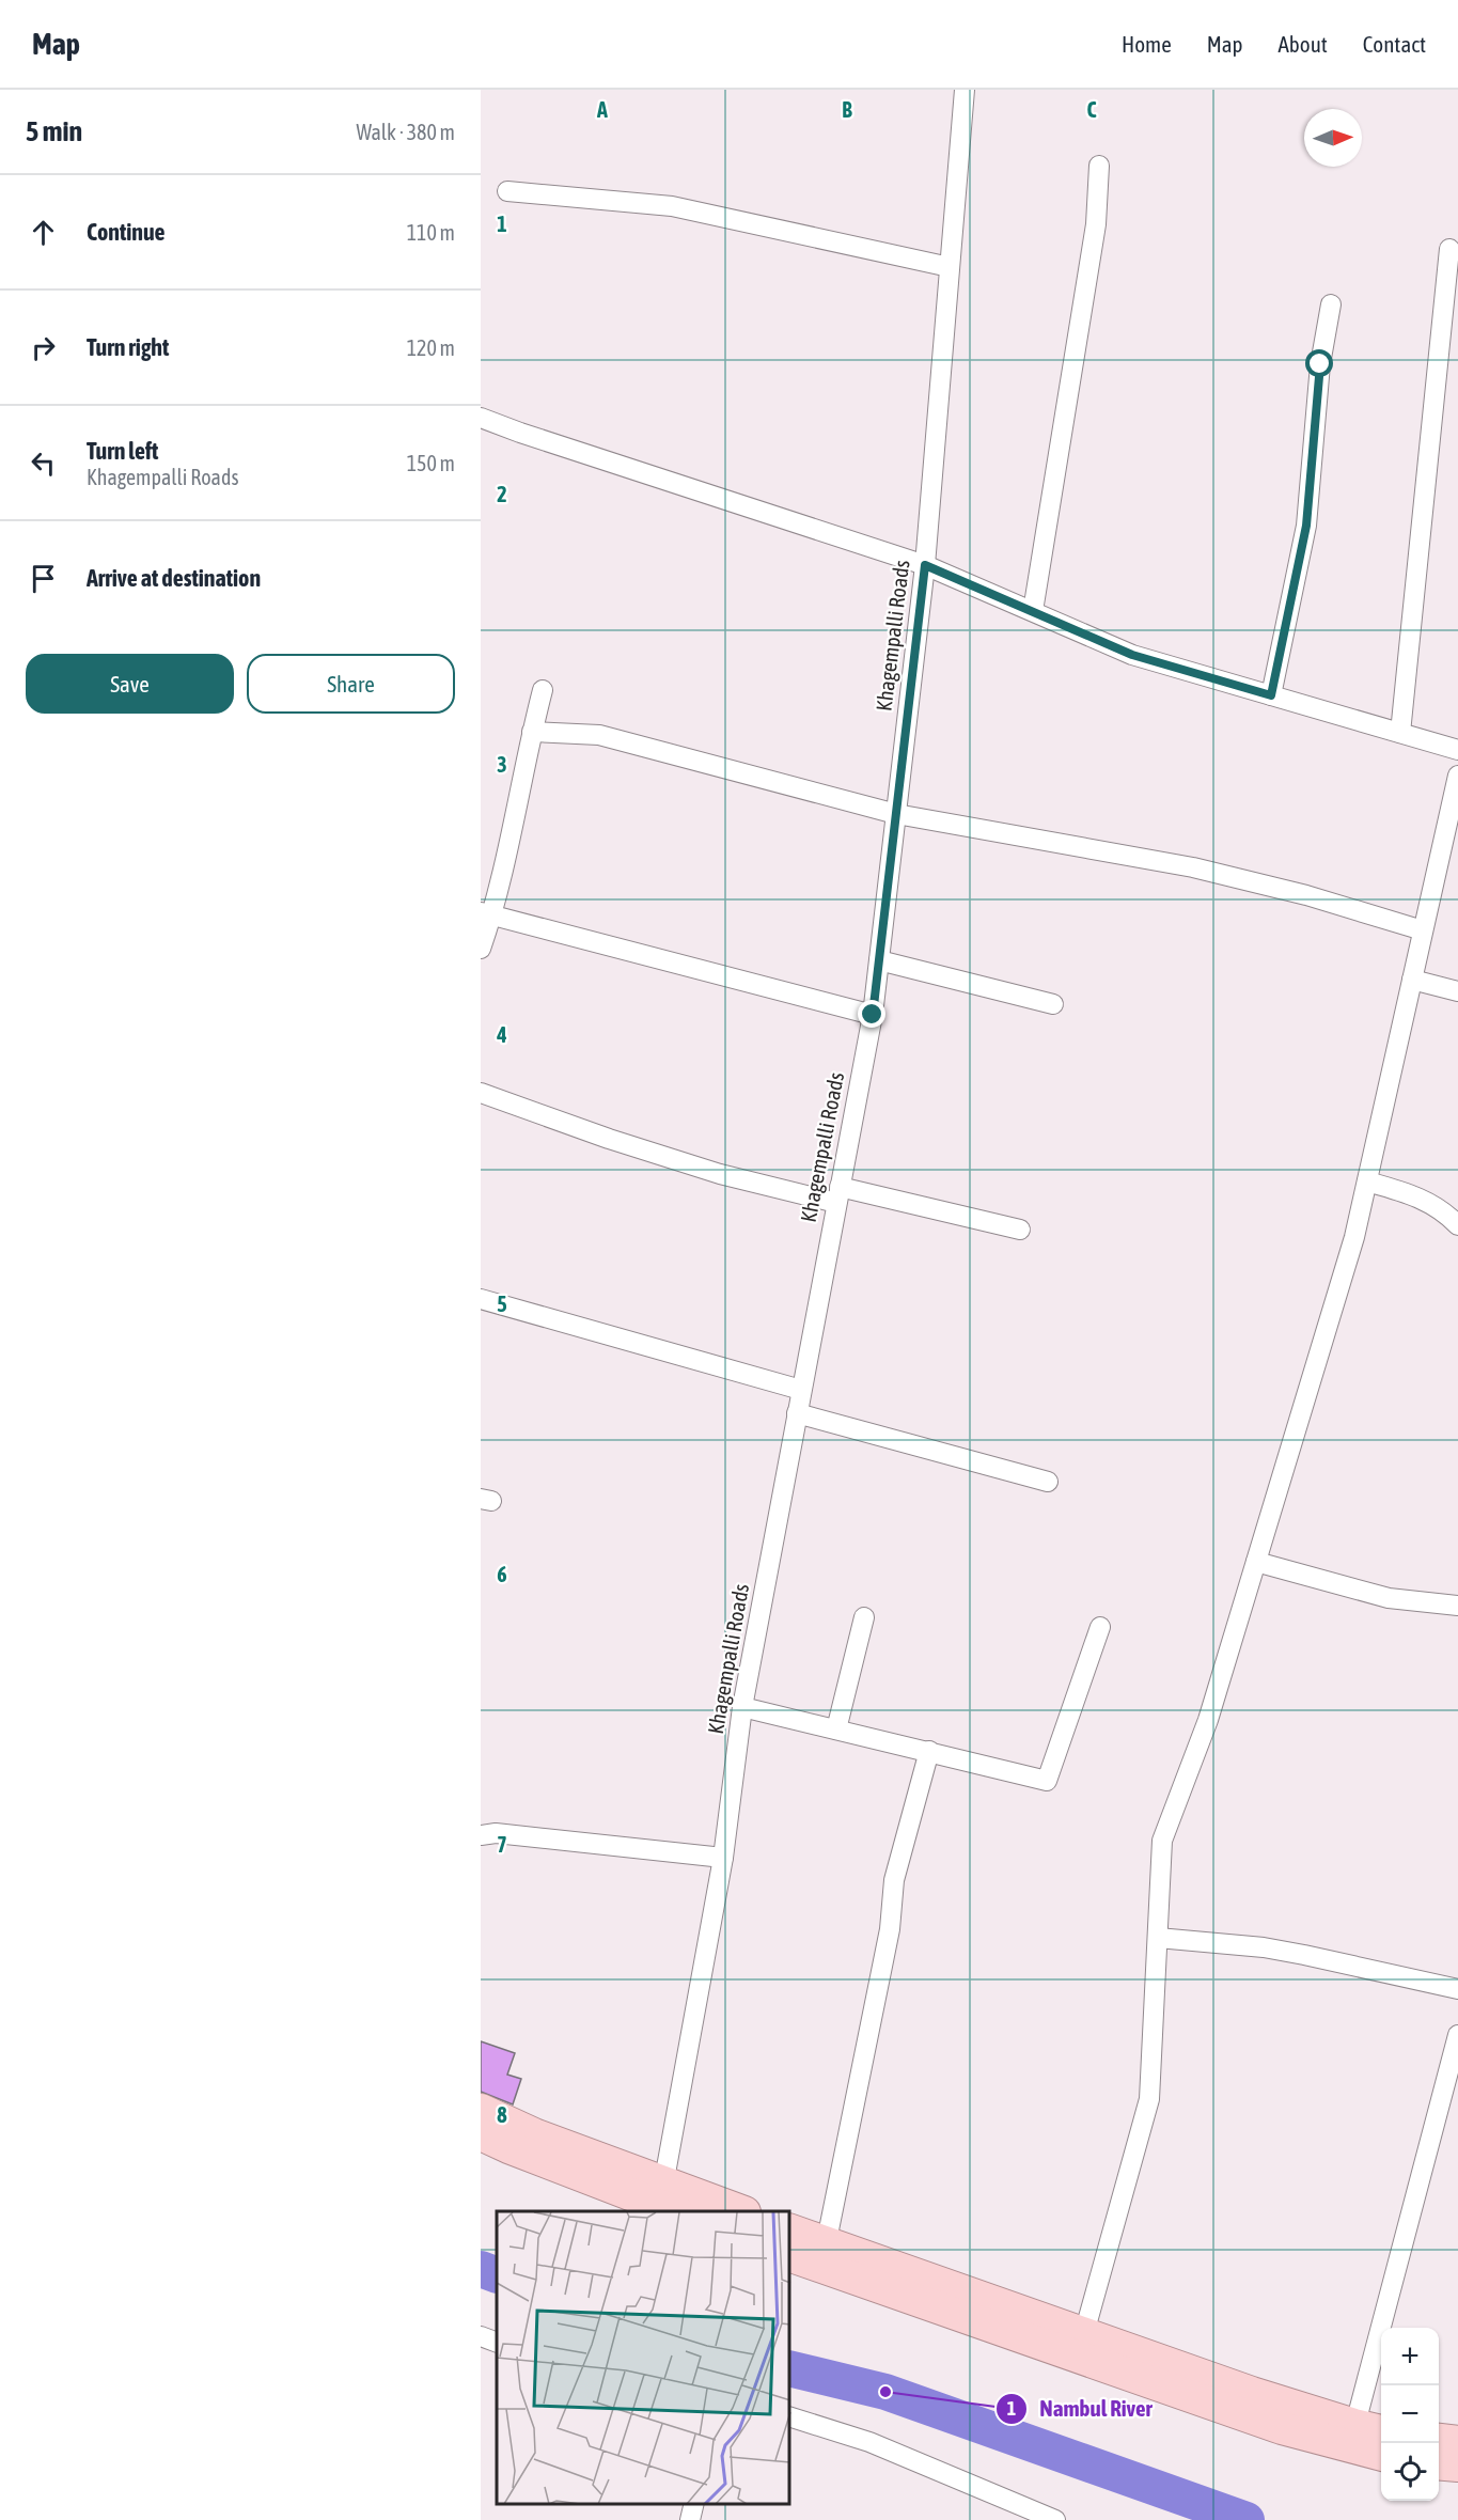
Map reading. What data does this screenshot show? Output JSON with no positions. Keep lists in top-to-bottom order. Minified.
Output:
{"streets":{"street":["Khagempalli Roads"]},"places":["Nambul River"],"north":"right","page":{"header":"Map","nav":["Home","Map","About","Contact"],"heading":["5 min","Walk · 380 m"],"list":[["Continue","110 m"],["Turn right","120 m"],["Turn left","Khagempalli Roads","150 m"],"Arrive at destination"],"buttons":["Save","Share"],"map_buttons":["+","−"]},"grid":{"columns":["A","B","C"],"rows":["1","2","3","4","5","6","7","8"]}}
